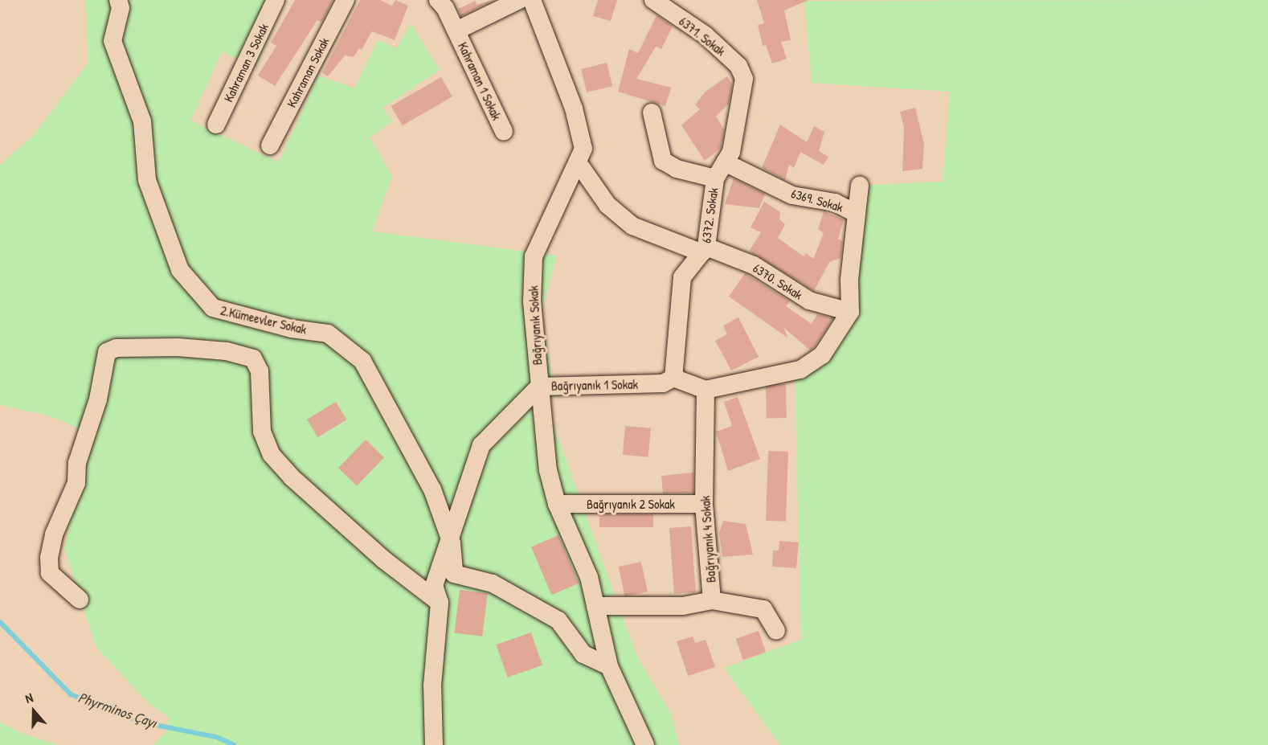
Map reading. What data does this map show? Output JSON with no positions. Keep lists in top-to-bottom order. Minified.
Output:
{"streets":{"street":["6371. Sokak","Kahraman 3 Sokak","Kahraman Sokak","Kahraman 1 Sokak","6369. Sokak","6372. Sokak","6370. Sokak","2.Kümeevler Sokak","Bağrıyanık Sokak","Bağrıyanık 1 Sokak","Bağrıyanık 2 Sokak","Bağrıyanık 4 Sokak"]},"crossings":[["6371. Sokak","6372. Sokak"],["6369. Sokak","6372. Sokak"],["6372. Sokak","6370. Sokak"],["6372. Sokak","Bağrıyanık 1 Sokak"],["6370. Sokak","Bağrıyanık Sokak"],["2.Kümeevler Sokak","Bağrıyanık Sokak"],["2.Kümeevler Sokak","Bağrıyanık 1 Sokak"],["Bağrıyanık Sokak","Bağrıyanık 1 Sokak"],["Bağrıyanık Sokak","Bağrıyanık 2 Sokak"],["Bağrıyanık Sokak","Bağrıyanık 4 Sokak"],["Bağrıyanık 2 Sokak","Bağrıyanık 4 Sokak"]],"water":["Phyrminos Çayı"],"north":"top"}
